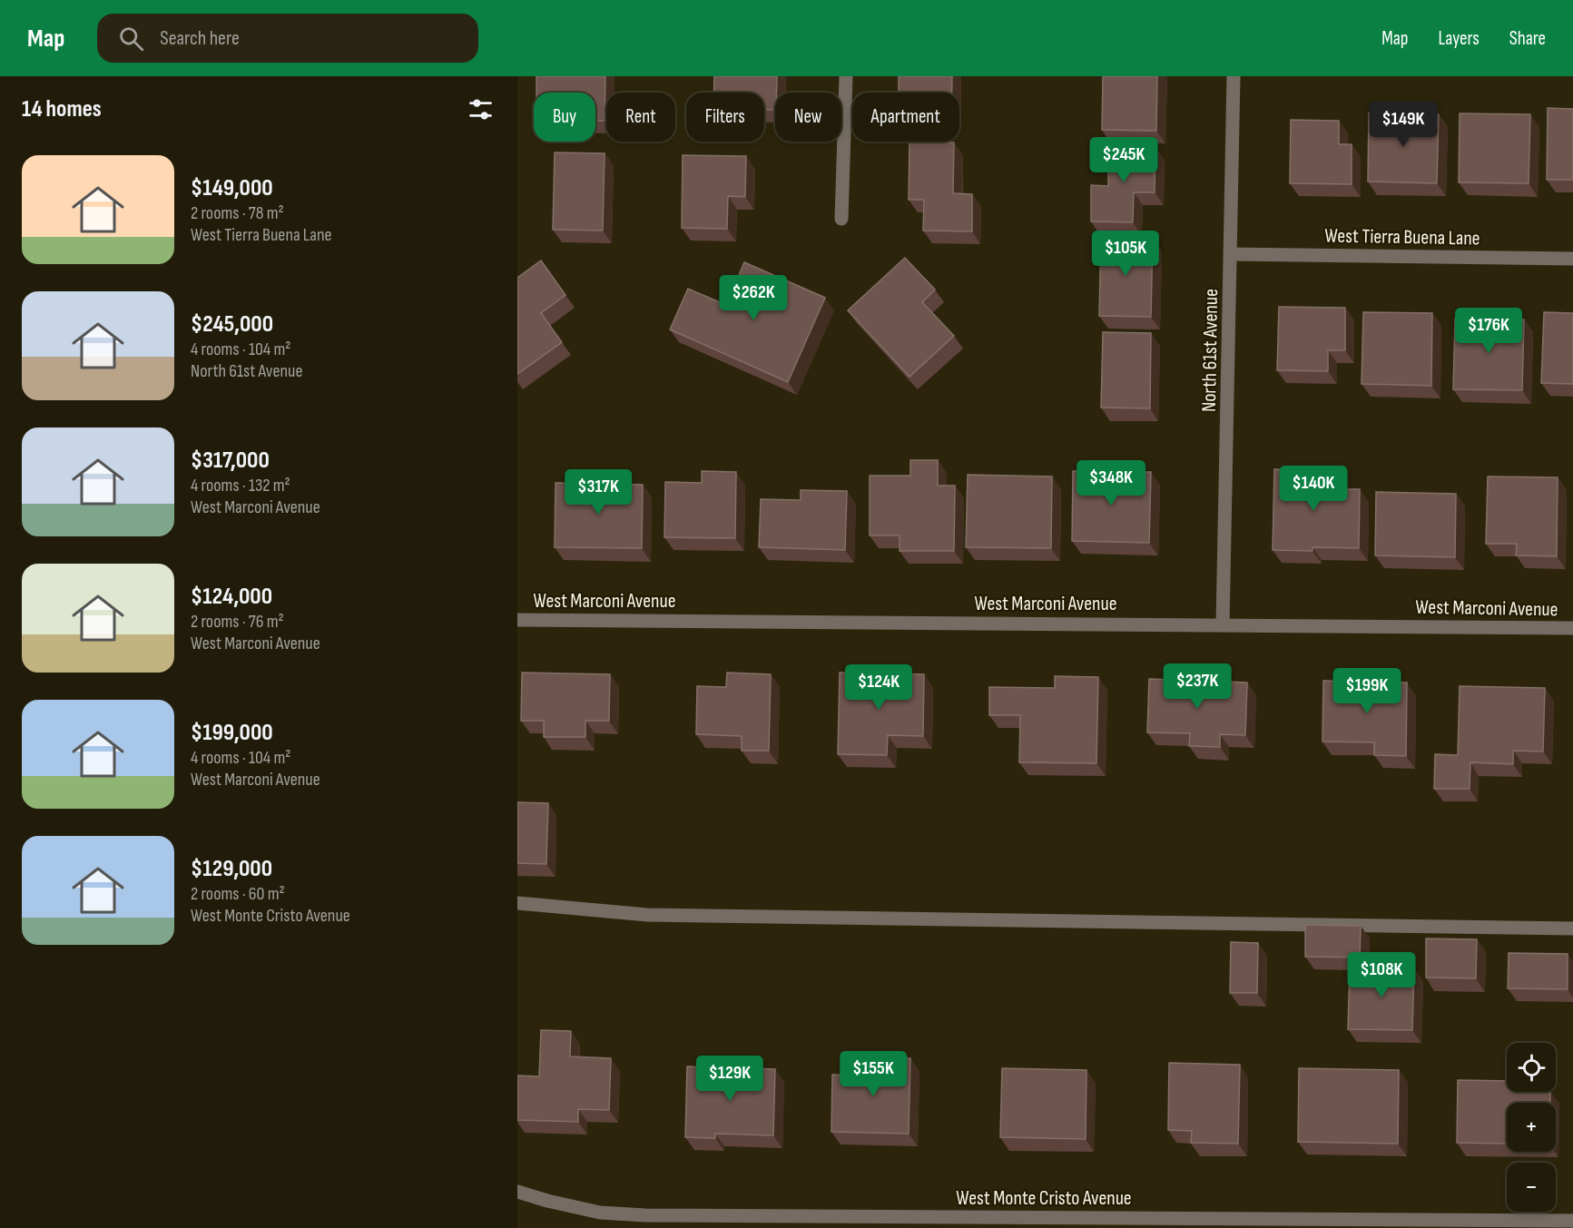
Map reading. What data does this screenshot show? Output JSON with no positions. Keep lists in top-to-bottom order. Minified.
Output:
{"streets":{"street":["West Tierra Buena Lane","North 61st Avenue","West Marconi Avenue","West Monte Cristo Avenue"]},"crossings":[["West Tierra Buena Lane","North 61st Avenue"],["North 61st Avenue","West Marconi Avenue"]],"page":{"header":"Map","search":"Search here","nav":["Map","Layers","Share"],"heading":"14 homes","chip":["Buy","Rent","Filters","New","Apartment"],"price":["$149K","$245K","$105K","$262K","$176K","$348K","$140K","$317K","$237K","$124K","$199K","$108K","$155K","$129K"],"list":[{"name":"$149,000","note":"2 rooms · 78 m² · West Tierra Buena Lane"},{"name":"$245,000","note":"4 rooms · 104 m² · North 61st Avenue"},{"name":"$317,000","note":"4 rooms · 132 m² · West Marconi Avenue"},{"name":"$124,000","note":"2 rooms · 76 m² · West Marconi Avenue"},{"name":"$199,000","note":"4 rooms · 104 m² · West Marconi Avenue"},{"name":"$129,000","note":"2 rooms · 60 m² · West Monte Cristo Avenue"}],"map_buttons":["+","−"]}}
